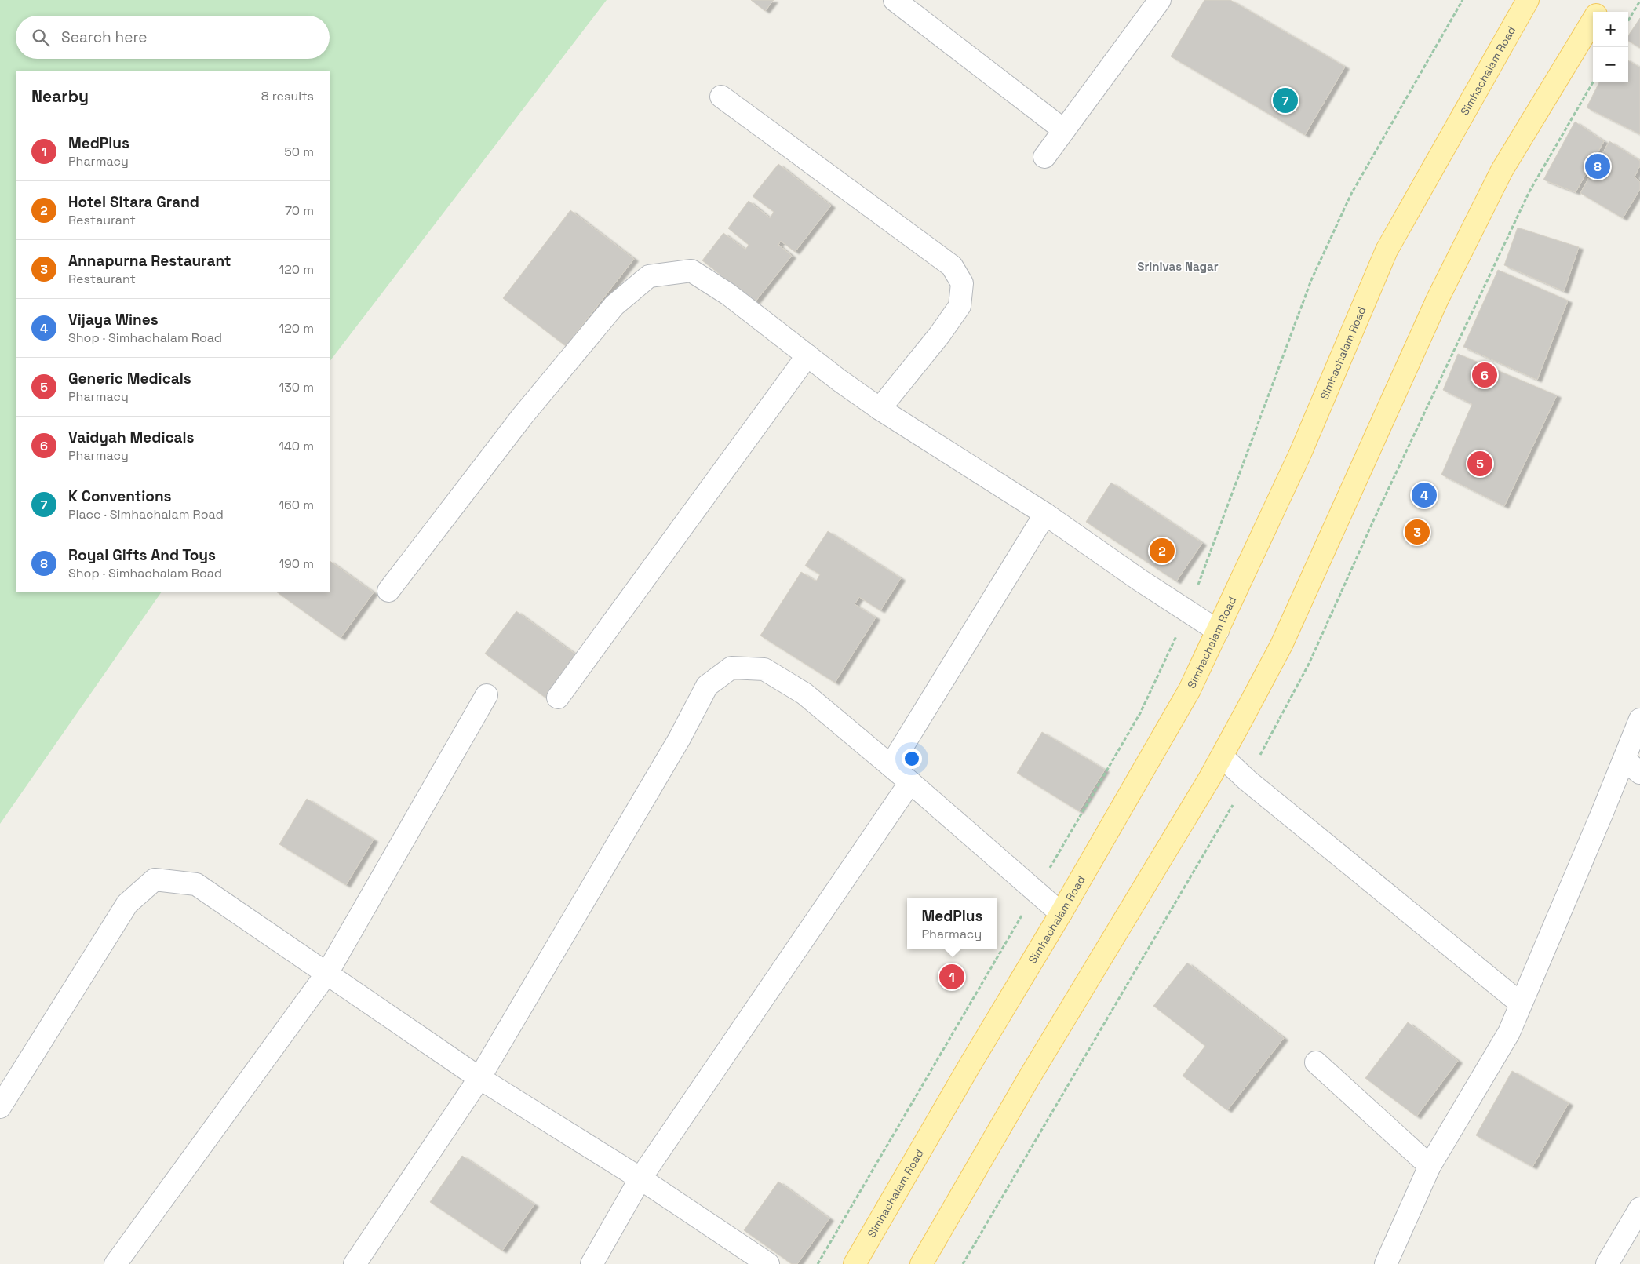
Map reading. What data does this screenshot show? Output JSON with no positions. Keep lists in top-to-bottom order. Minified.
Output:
{"streets":{"main road":["Simhachalam Road"]},"districts":["Srinivas Nagar"],"page":{"map_buttons":["+","−"],"search":"Search here","heading":["Nearby","8 results"],"pins":["7","8","6","5","4","3","2","1"],"list":[{"mark":"1","name":"MedPlus","note":"Pharmacy","value":"50 m"},{"mark":"2","name":"Hotel Sitara Grand","note":"Restaurant","value":"70 m"},{"mark":"3","name":"Annapurna Restaurant","note":"Restaurant","value":"120 m"},{"mark":"4","name":"Vijaya Wines","note":"Shop · Simhachalam Road","value":"120 m"},{"mark":"5","name":"Generic Medicals","note":"Pharmacy","value":"130 m"},{"mark":"6","name":"Vaidyah Medicals","note":"Pharmacy","value":"140 m"},{"mark":"7","name":"K Conventions","note":"Place · Simhachalam Road","value":"160 m"},{"mark":"8","name":"Royal Gifts And Toys","note":"Shop · Simhachalam Road","value":"190 m"}],"popup":["MedPlus","Pharmacy"]}}
